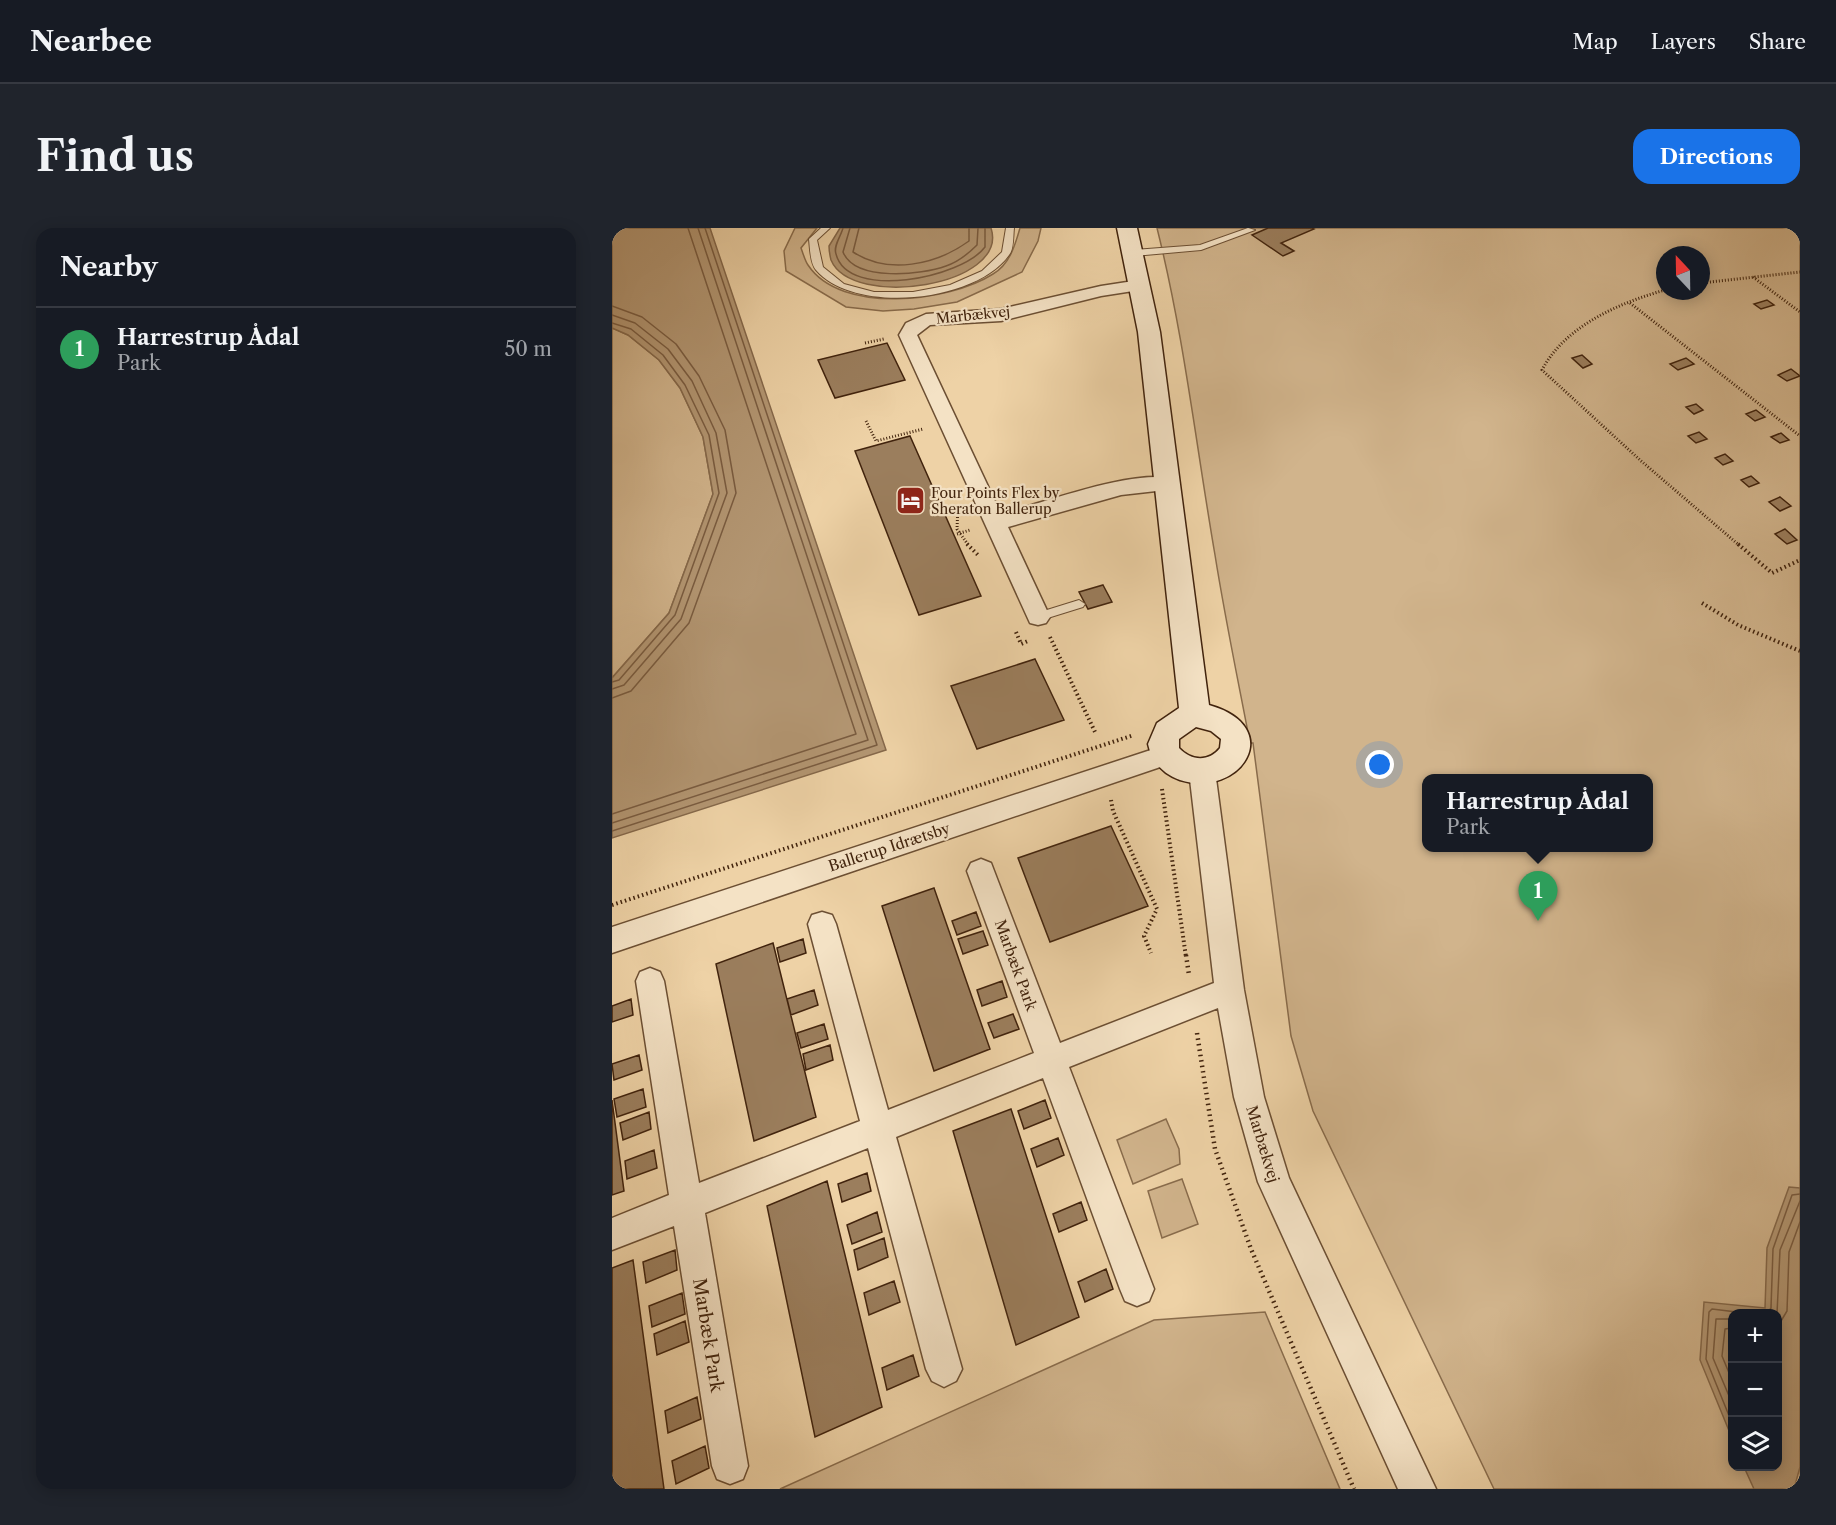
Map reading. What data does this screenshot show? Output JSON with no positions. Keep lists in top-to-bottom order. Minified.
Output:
{"streets":{"street":["Marbækvej","Ballerup Idrætsby","Marbæk Park"]},"crossings":[["Marbækvej","Ballerup Idrætsby"]],"places":{"hotel":["Four Points Flex by Sheraton Ballerup"]},"north":"top","page":{"header":"Nearbee","nav":["Map","Layers","Share"],"buttons":"Directions","title":"Find us","heading":"Nearby","list":[{"mark":"1","name":"Harrestrup Ådal","note":"Park","value":"50 m"}],"popup":["Harrestrup Ådal","Park"],"pins":"1","map_buttons":["+","−"]}}
